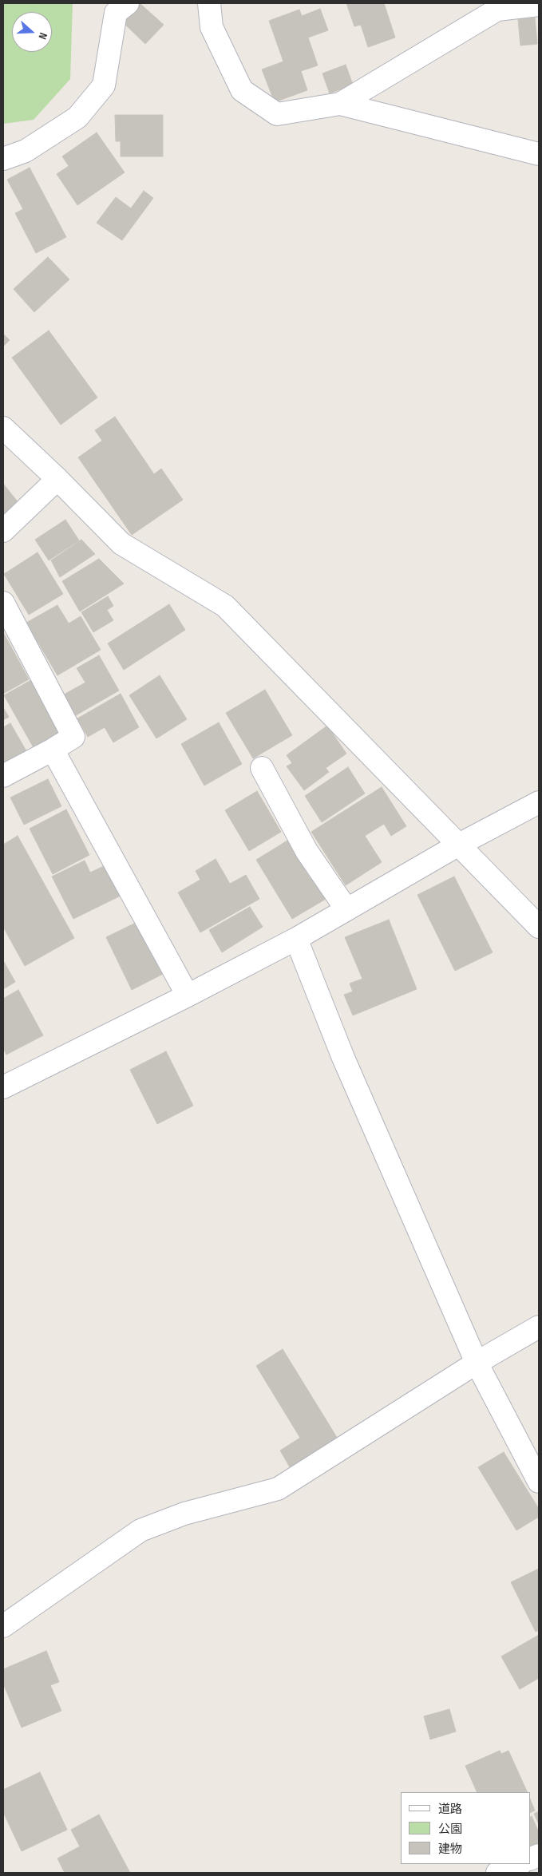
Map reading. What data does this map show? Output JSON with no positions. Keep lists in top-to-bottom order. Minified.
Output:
{"legend":["道路","公園","建物"],"north":"right"}
